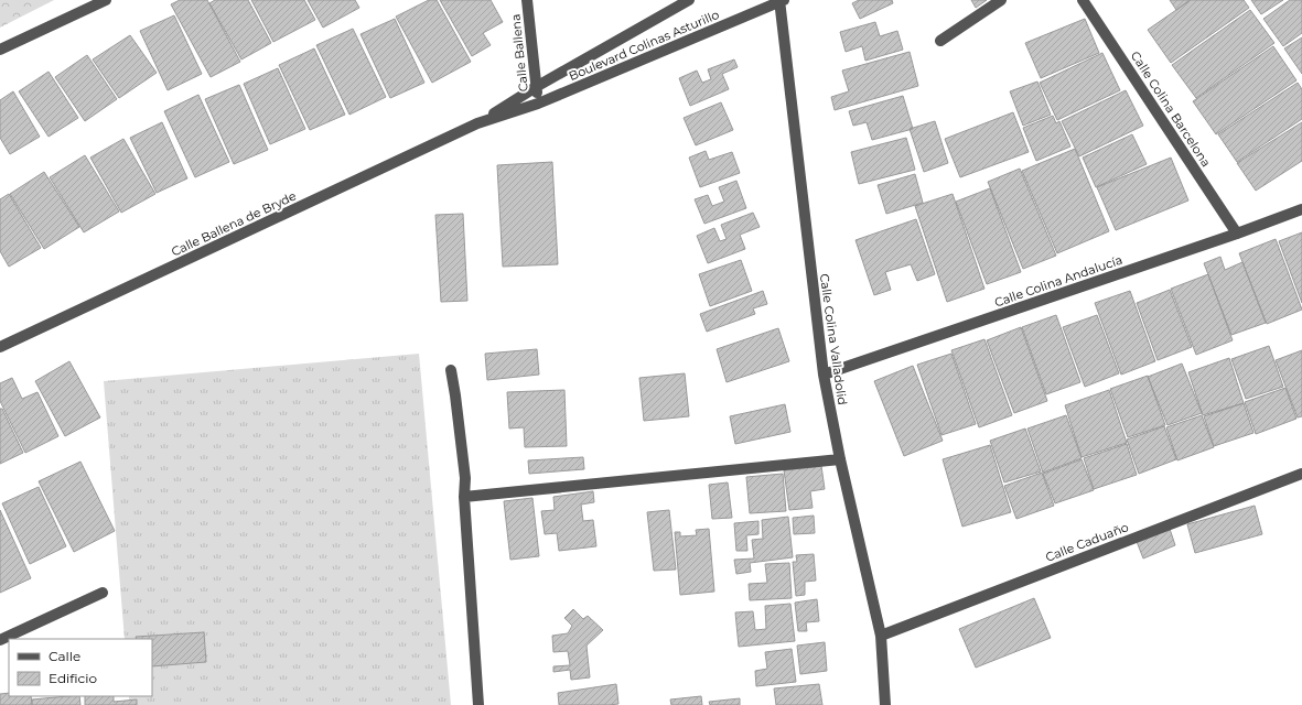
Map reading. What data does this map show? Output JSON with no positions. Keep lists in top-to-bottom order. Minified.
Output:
{"streets":{"street":["Boulevard Colinas Asturillo","Calle Ballena","Calle Colina Barcelona","Calle Ballena de Bryde","Calle Colina Andalucía","Calle Colina Valladolid","Calle Caduaño"]},"crossings":[["Boulevard Colinas Asturillo","Calle Ballena"],["Boulevard Colinas Asturillo","Calle Ballena de Bryde"],["Boulevard Colinas Asturillo","Calle Colina Valladolid"],["Calle Colina Barcelona","Calle Colina Andalucía"],["Calle Colina Andalucía","Calle Colina Valladolid"],["Calle Colina Valladolid","Calle Caduaño"]],"legend":["Calle","Edificio"]}
